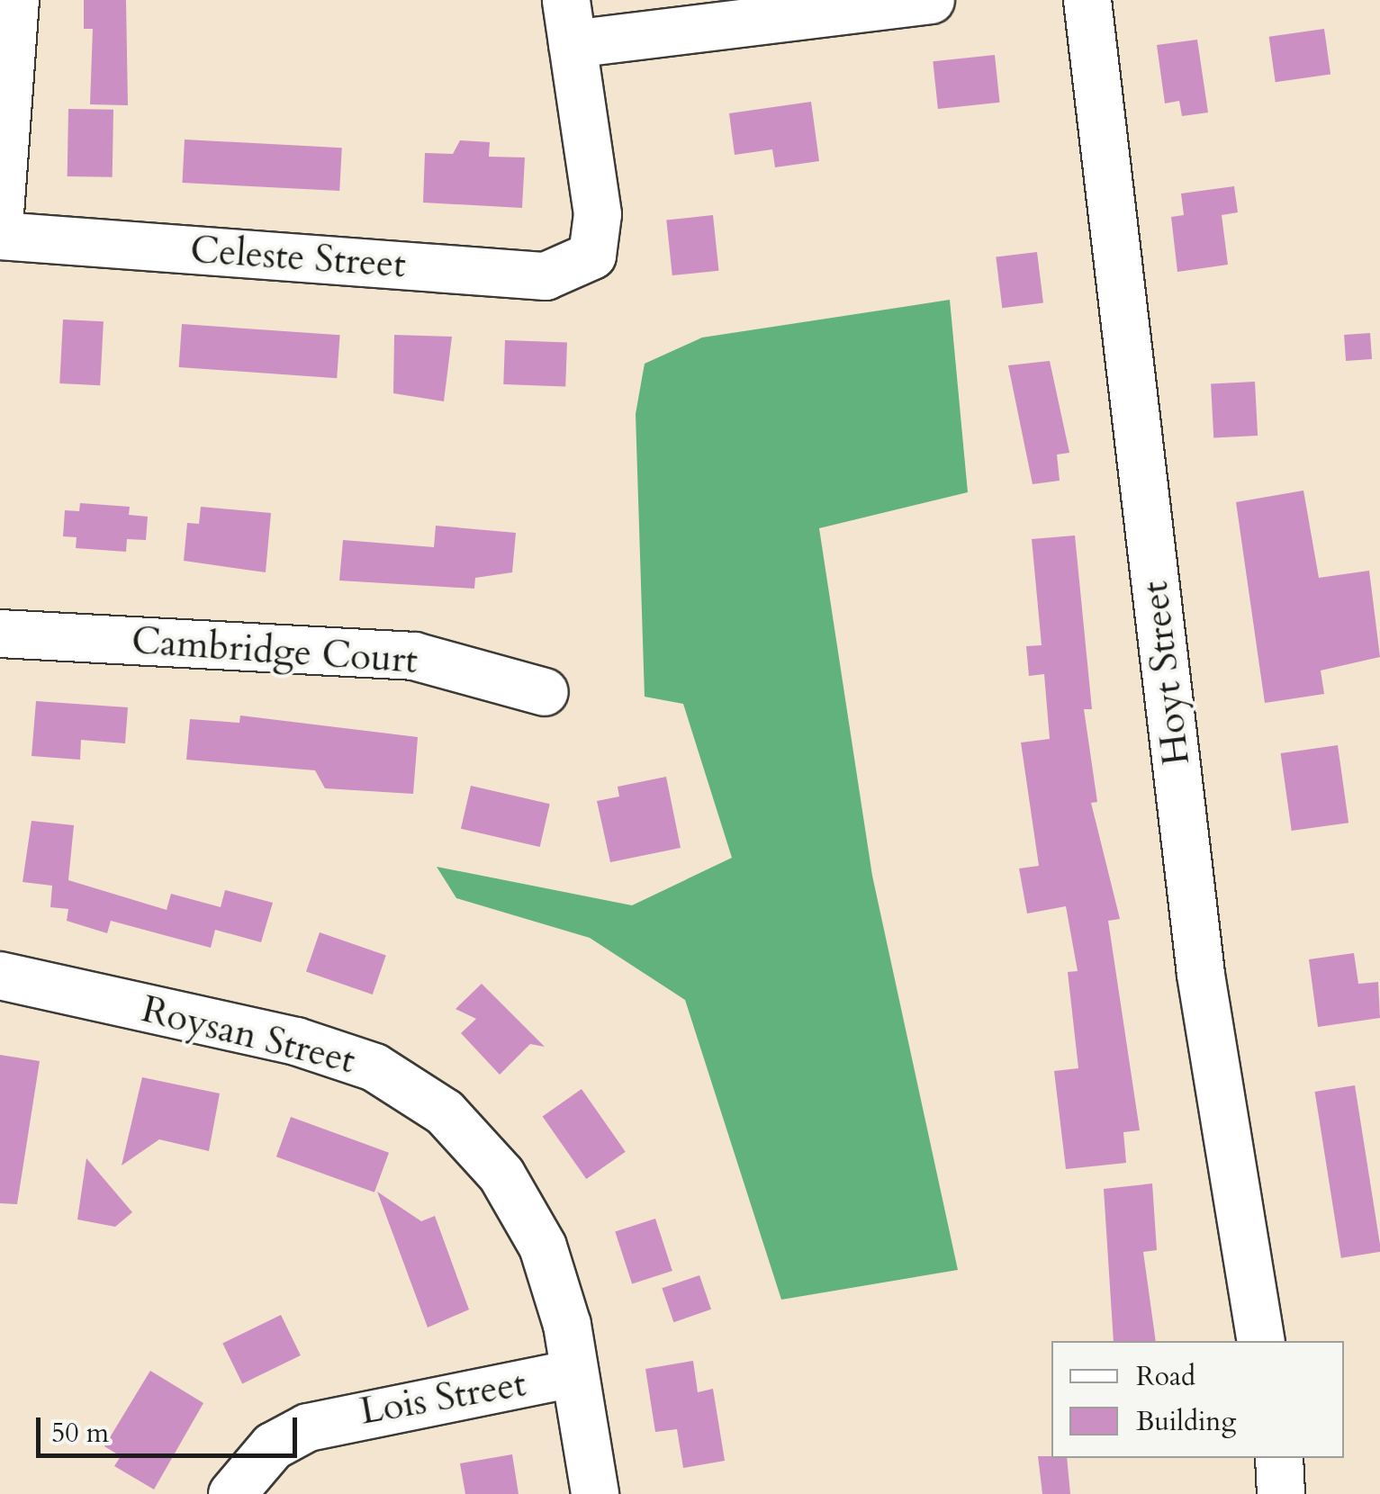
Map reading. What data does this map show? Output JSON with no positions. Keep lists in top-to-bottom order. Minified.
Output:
{"streets":{"street":["Celeste Street","Cambridge Court","Hoyt Street","Roysan Street","Lois Street"]},"crossings":[["Roysan Street","Lois Street"]],"legend":["Road","Building"],"scale_bar":"50 m"}
